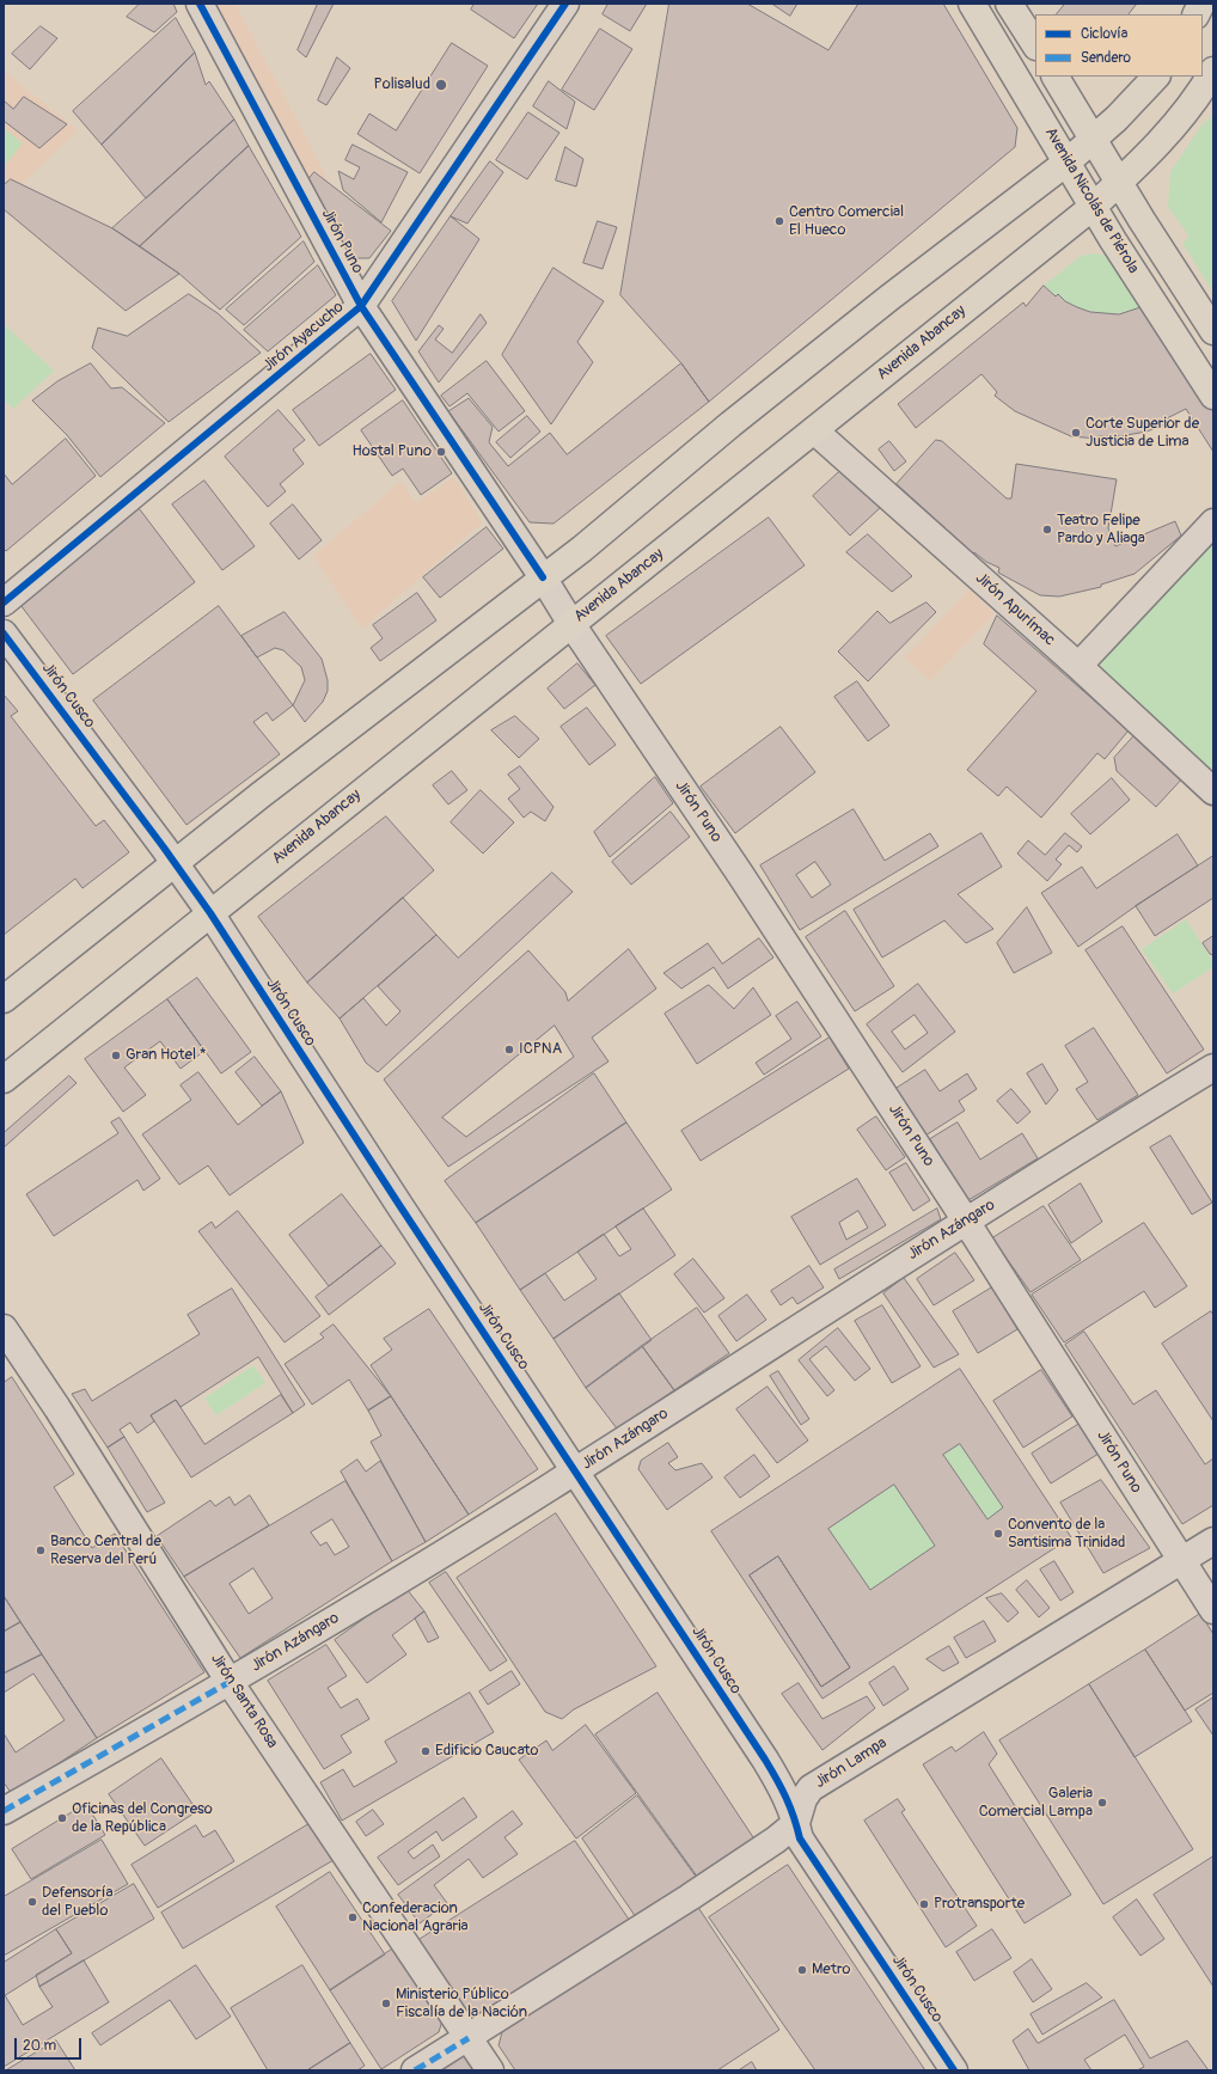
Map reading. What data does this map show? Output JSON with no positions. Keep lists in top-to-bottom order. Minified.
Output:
{"streets":{"main road":["Avenida Nicolás de Piérola","Avenida Abancay"],"street":["Jirón Puno","Jirón Ayacucho","Jirón Apurímac","Jirón Cusco","Jirón Azángaro","Jirón Santa Rosa","Jirón Lampa"]},"crossings":[["Avenida Nicolás de Piérola","Avenida Abancay"],["Jirón Puno","Jirón Ayacucho"],["Jirón Puno","Avenida Abancay"],["Jirón Puno","Jirón Azángaro"],["Jirón Puno","Jirón Lampa"],["Avenida Abancay","Jirón Apurímac"],["Avenida Abancay","Jirón Cusco"],["Jirón Cusco","Jirón Azángaro"],["Jirón Cusco","Jirón Lampa"],["Jirón Azángaro","Jirón Santa Rosa"]],"places":["Polisalud","Centro Comercial El Hueco","Corte Superior de Justicia de Lima","Hostal Puno","Teatro Felipe Pardo y Aliaga","ICPNA","Gran Hotel *","Convento de la Santisima Trinidad","Banco Central de Reserva del Perú","Edificio Caucato","Galeria Comercial Lampa","Oficinas del Congreso de la República","Defensoría del Pueblo","Protransporte","Confederacion Nacional Agraria","Metro","Ministerio Público Fiscalía de la Nación"],"legend":["Ciclovía","Sendero"],"scale_bar":"20 m"}
